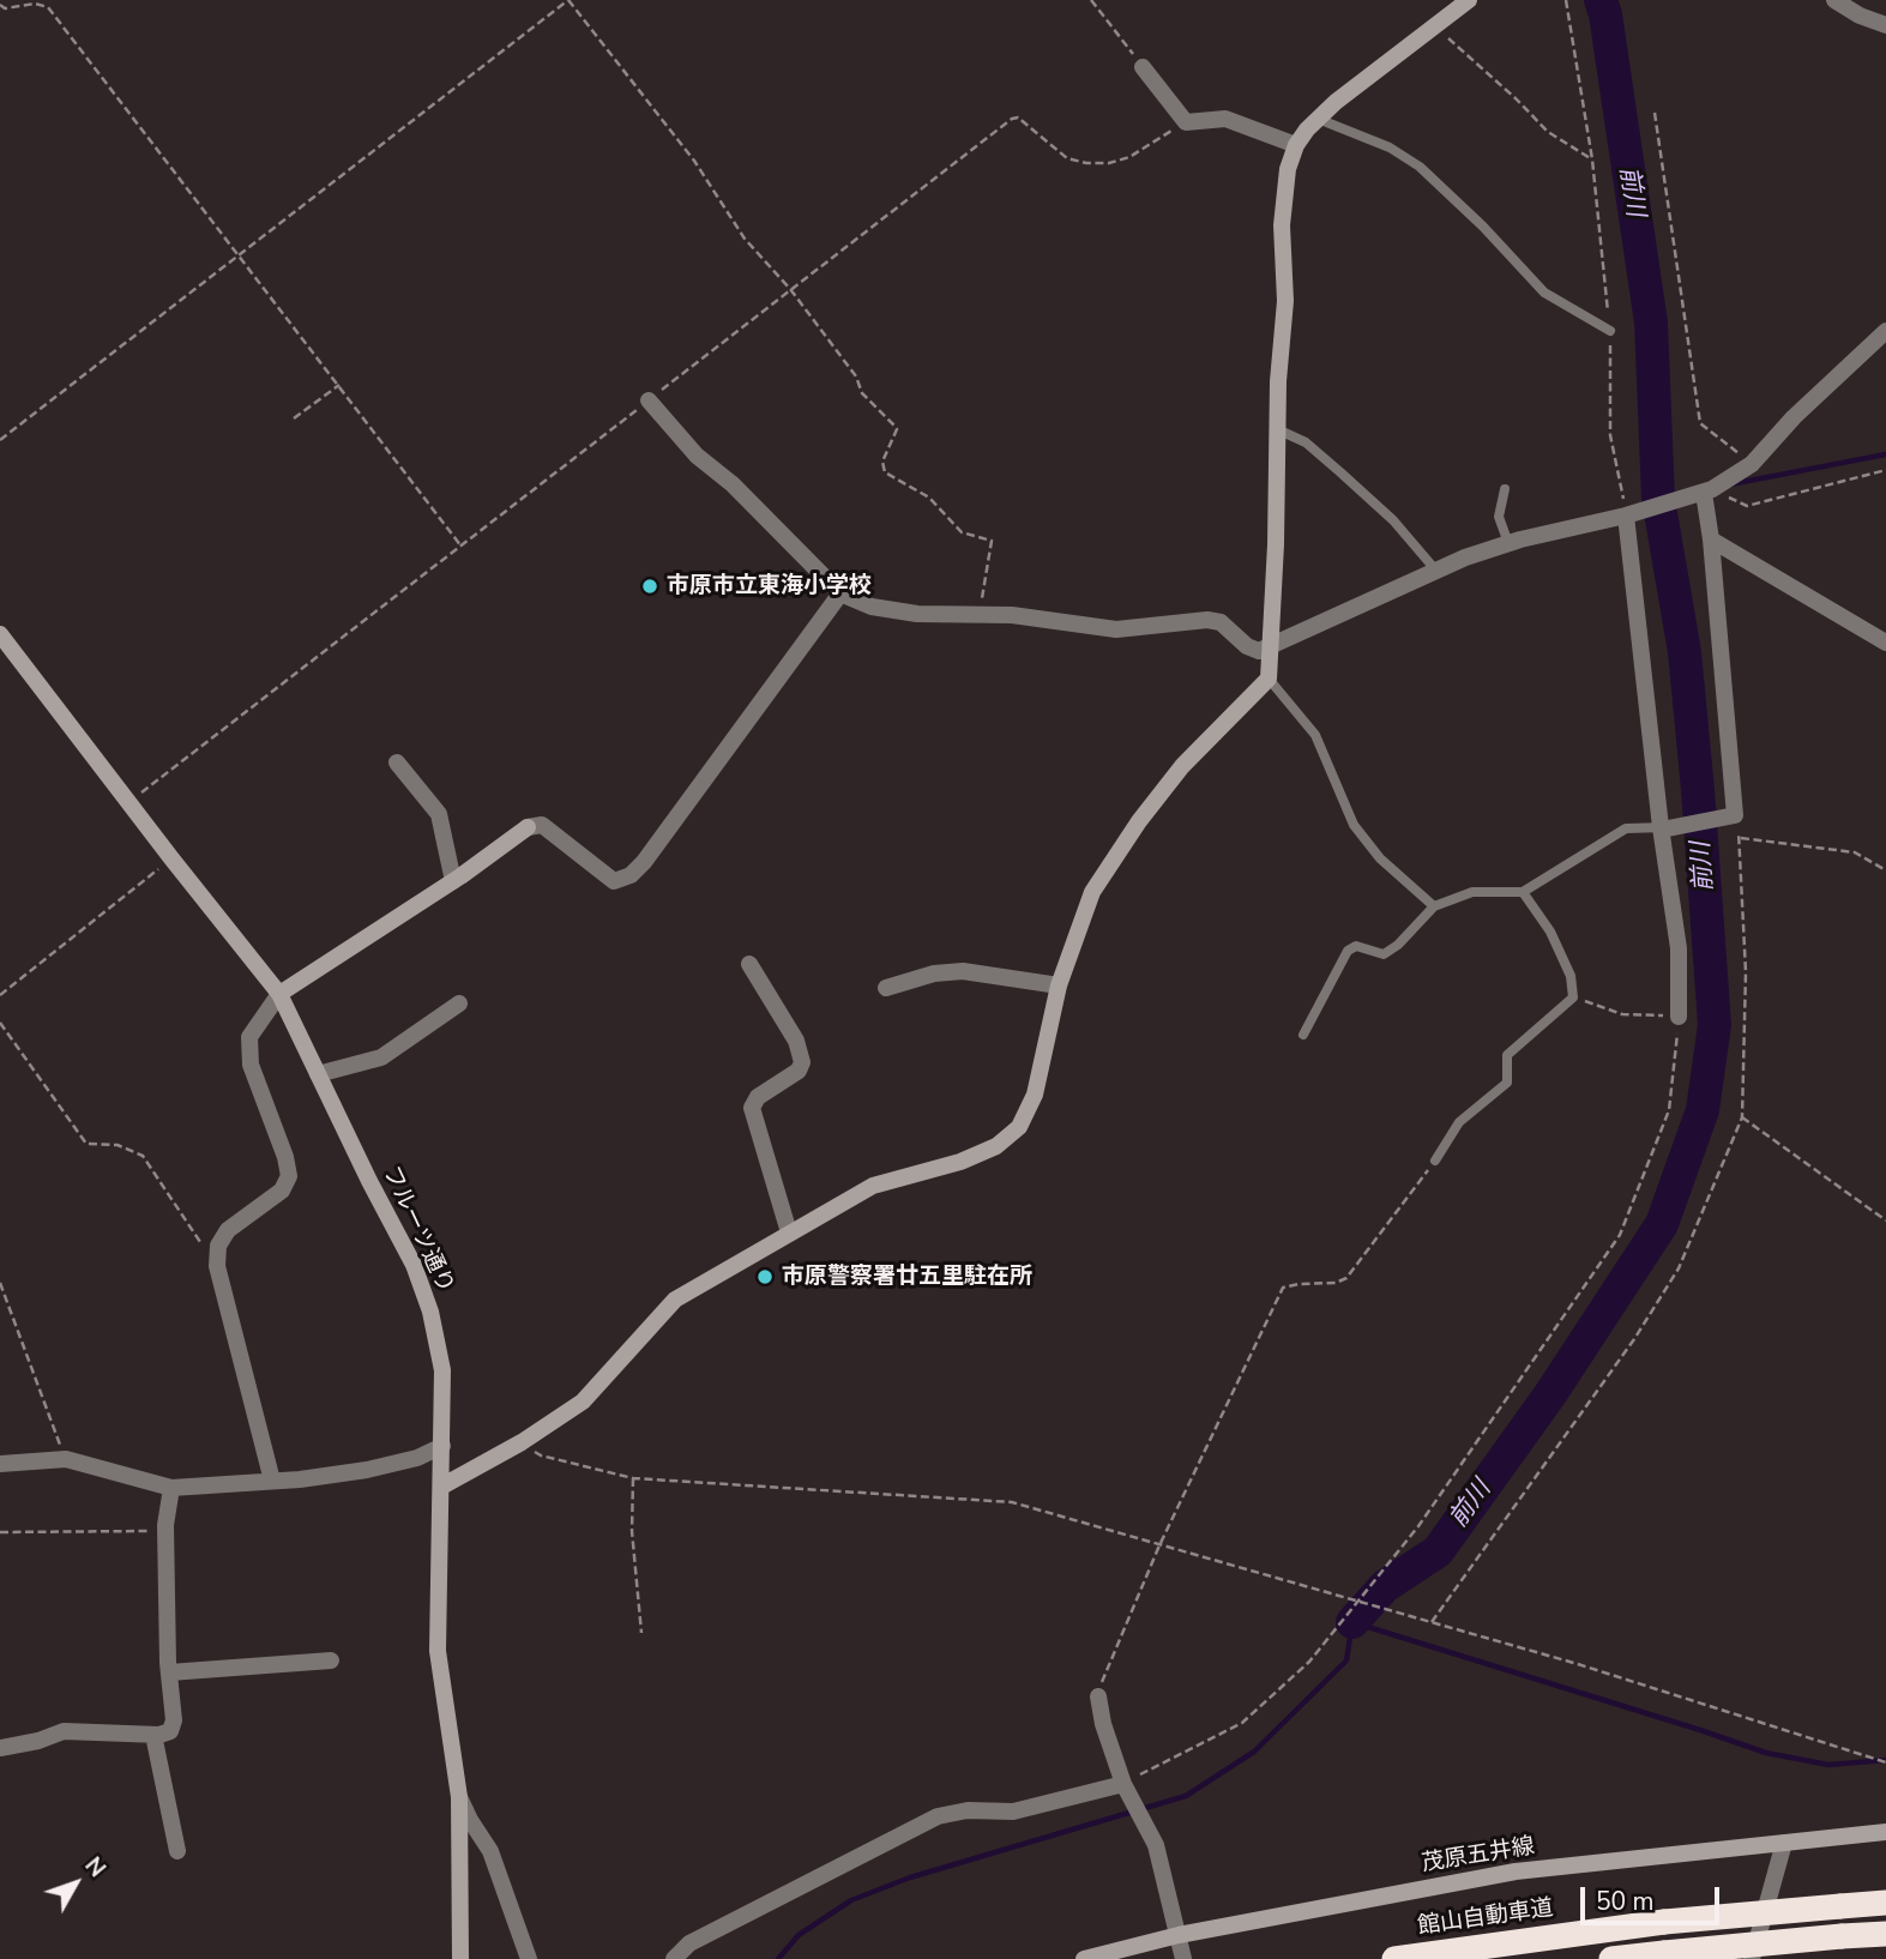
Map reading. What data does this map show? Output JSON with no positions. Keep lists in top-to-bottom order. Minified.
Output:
{"streets":{"highway":["館山自動車道"],"street":["フルーツ通り","茂原五井線"]},"water":["前川"],"places":["市原市立東海小学校","市原警察署廿五里駐在所"],"scale_bar":"50 m","north":"top right"}
